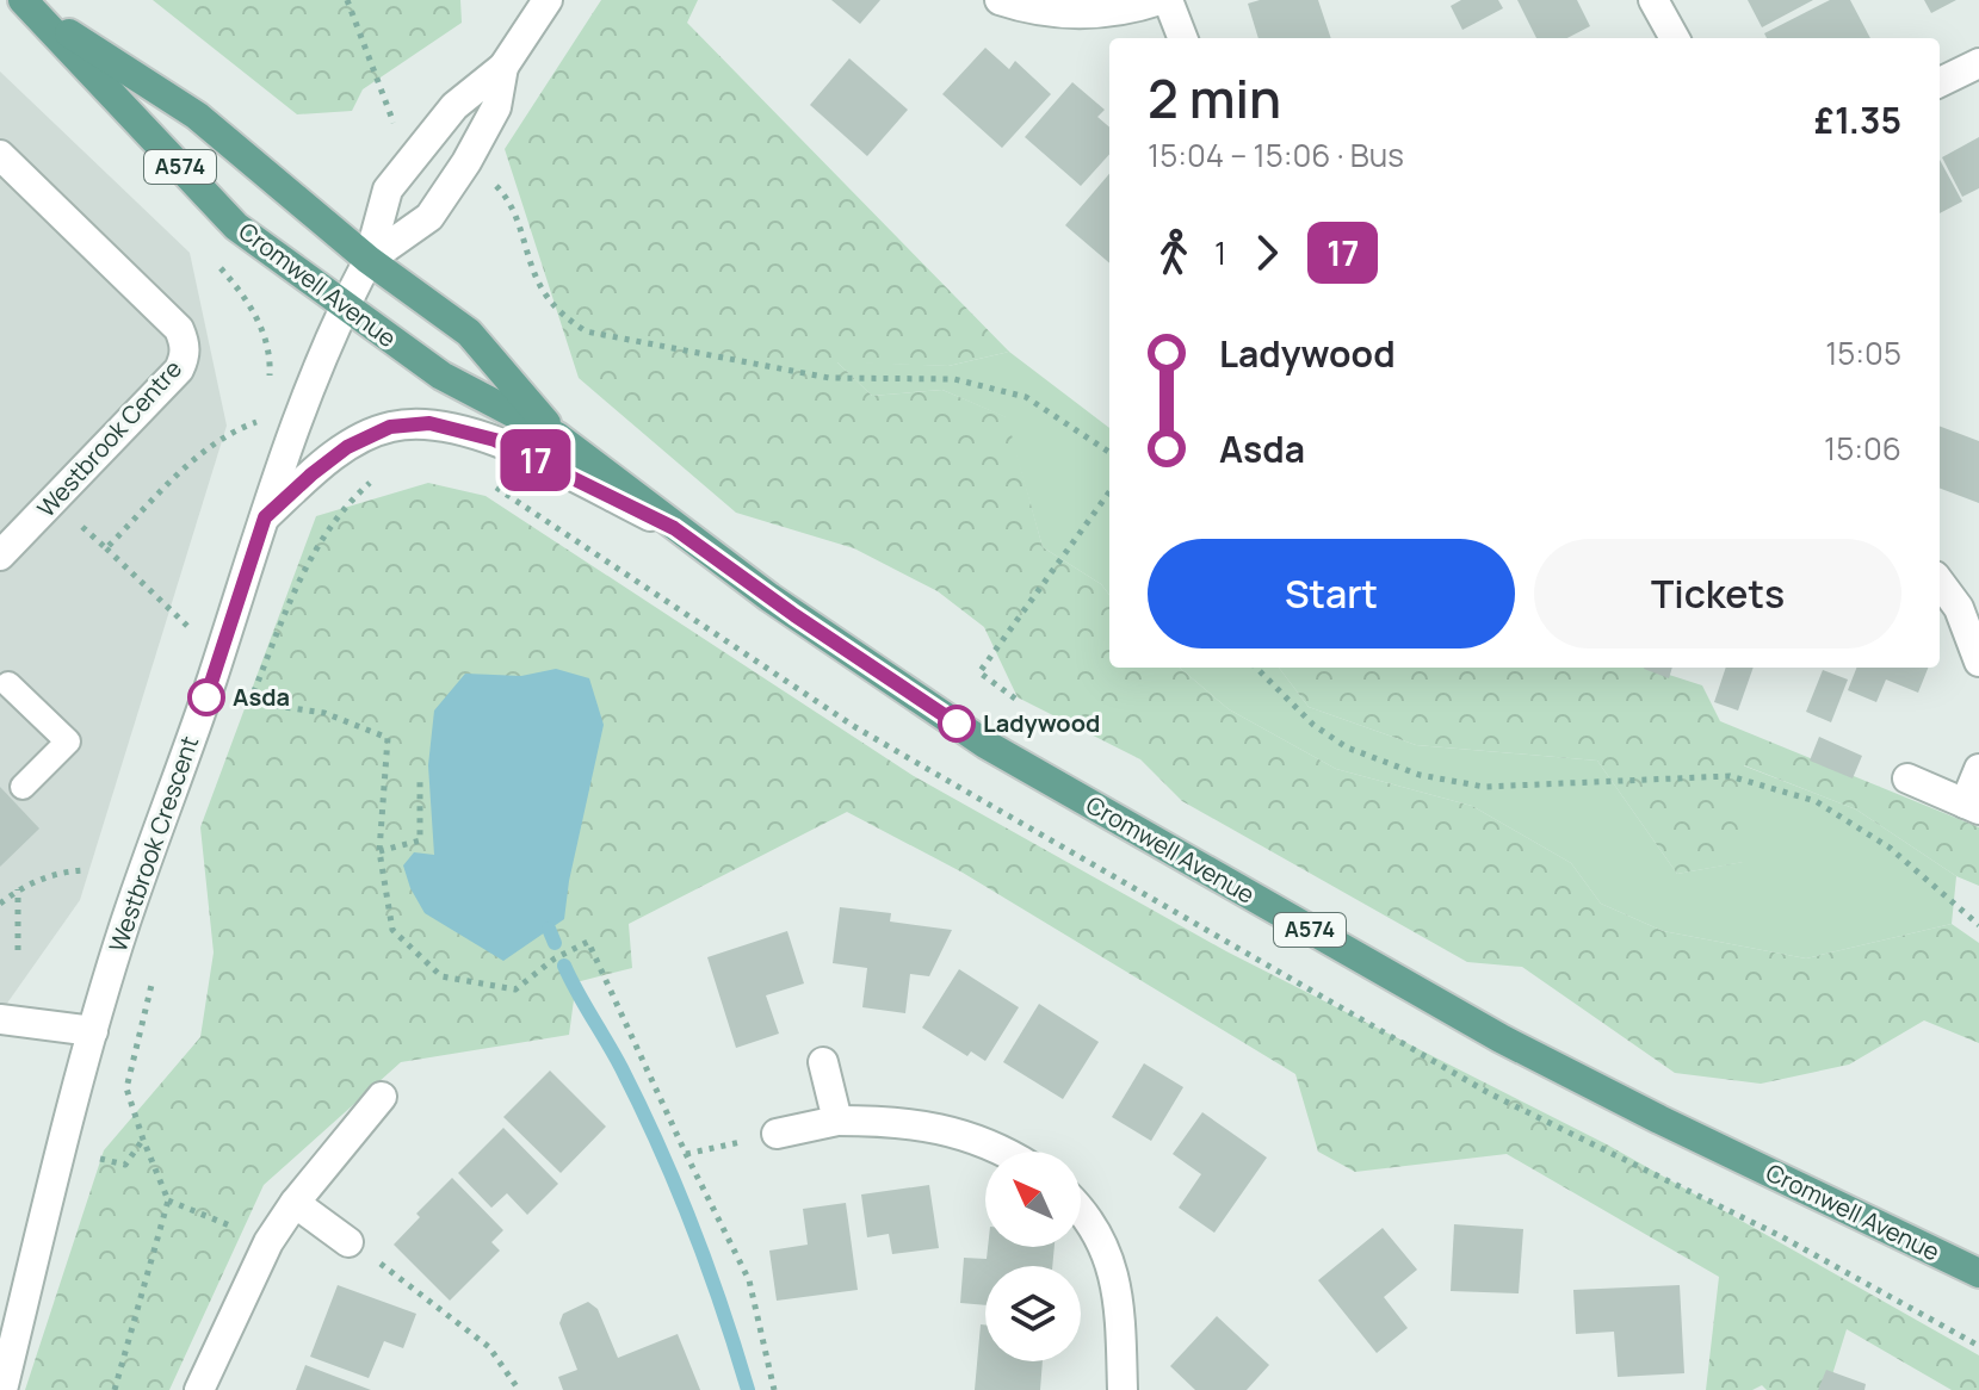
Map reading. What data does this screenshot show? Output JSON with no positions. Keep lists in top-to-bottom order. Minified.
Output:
{"streets":{"main road":["A574","Cromwell Avenue"],"street":["Westbrook Centre","Westbrook Crescent"]},"crossings":[["Cromwell Avenue","Westbrook Crescent"]],"places":["Asda","Ladywood"],"lines":["bus line 17"],"north":"top left","page":{"on_map":"17","heading":["2 min","15:04 – 15:06 · Bus","£1.35"],"legs":["1","17"],"list":[{"name":"Ladywood","value":"15:05"},{"name":"Asda","value":"15:06"}],"buttons":["Start","Tickets"]}}
